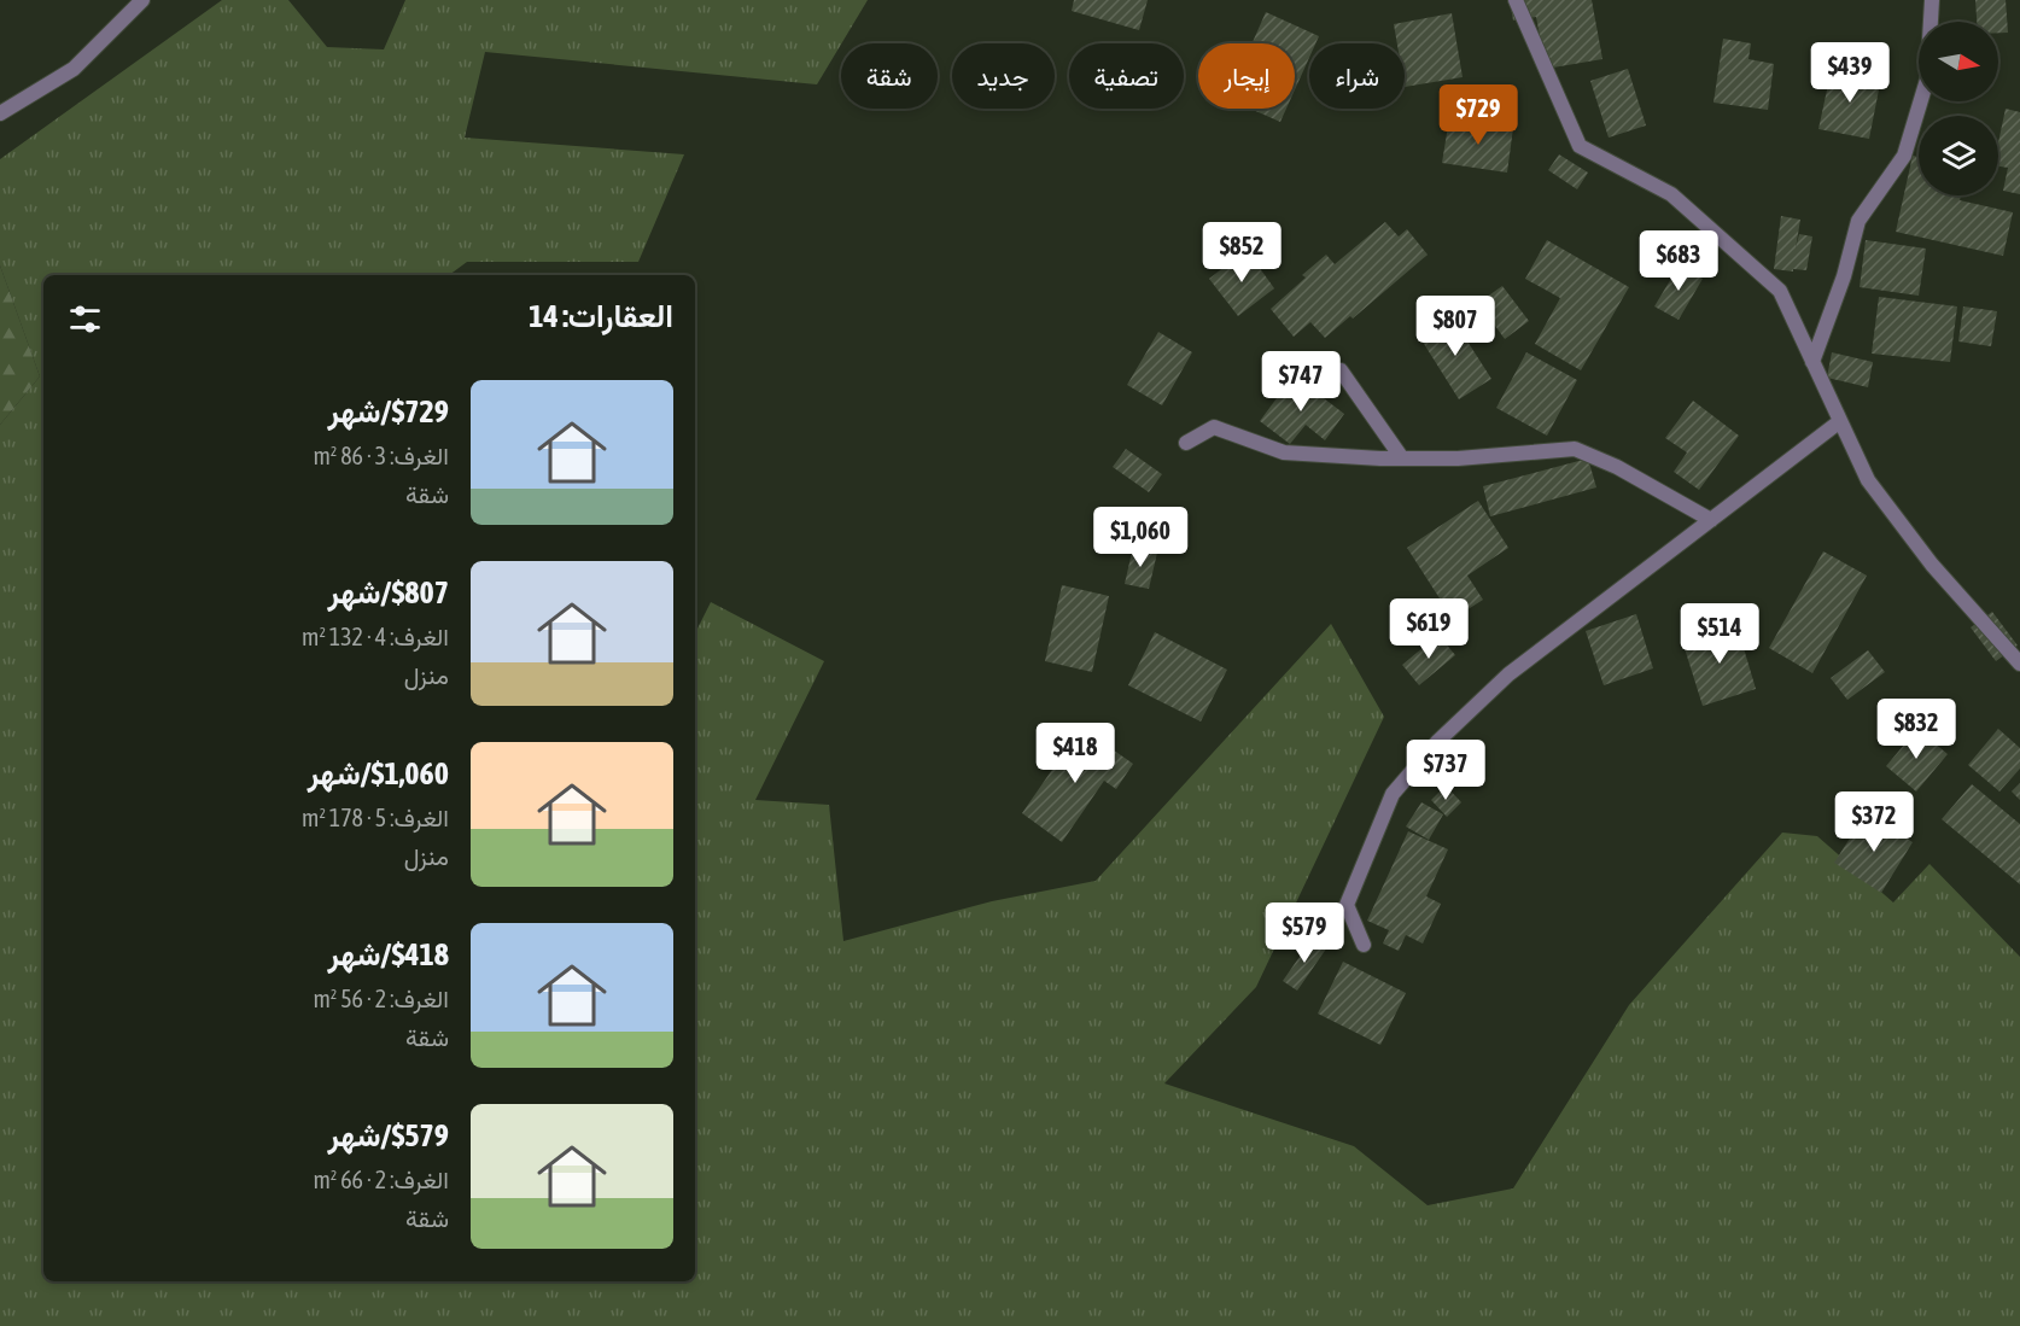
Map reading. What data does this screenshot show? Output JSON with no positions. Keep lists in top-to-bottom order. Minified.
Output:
{"north":"right","page":{"price":["$439","$729","$852","$683","$807","$747","$1,060","$619","$514","$832","$418","$737","$372","$579"],"chip":["شراء","إيجار","تصفية","جديد","شقة"],"heading":"العقارات: 14","list":[{"name":"$729/شهر","note":"الغرف: 3 · 86 m² · شقة"},{"name":"$807/شهر","note":"الغرف: 4 · 132 m² · منزل"},{"name":"$1,060/شهر","note":"الغرف: 5 · 178 m² · منزل"},{"name":"$418/شهر","note":"الغرف: 2 · 56 m² · شقة"},{"name":"$579/شهر","note":"الغرف: 2 · 66 m² · شقة"}]}}
